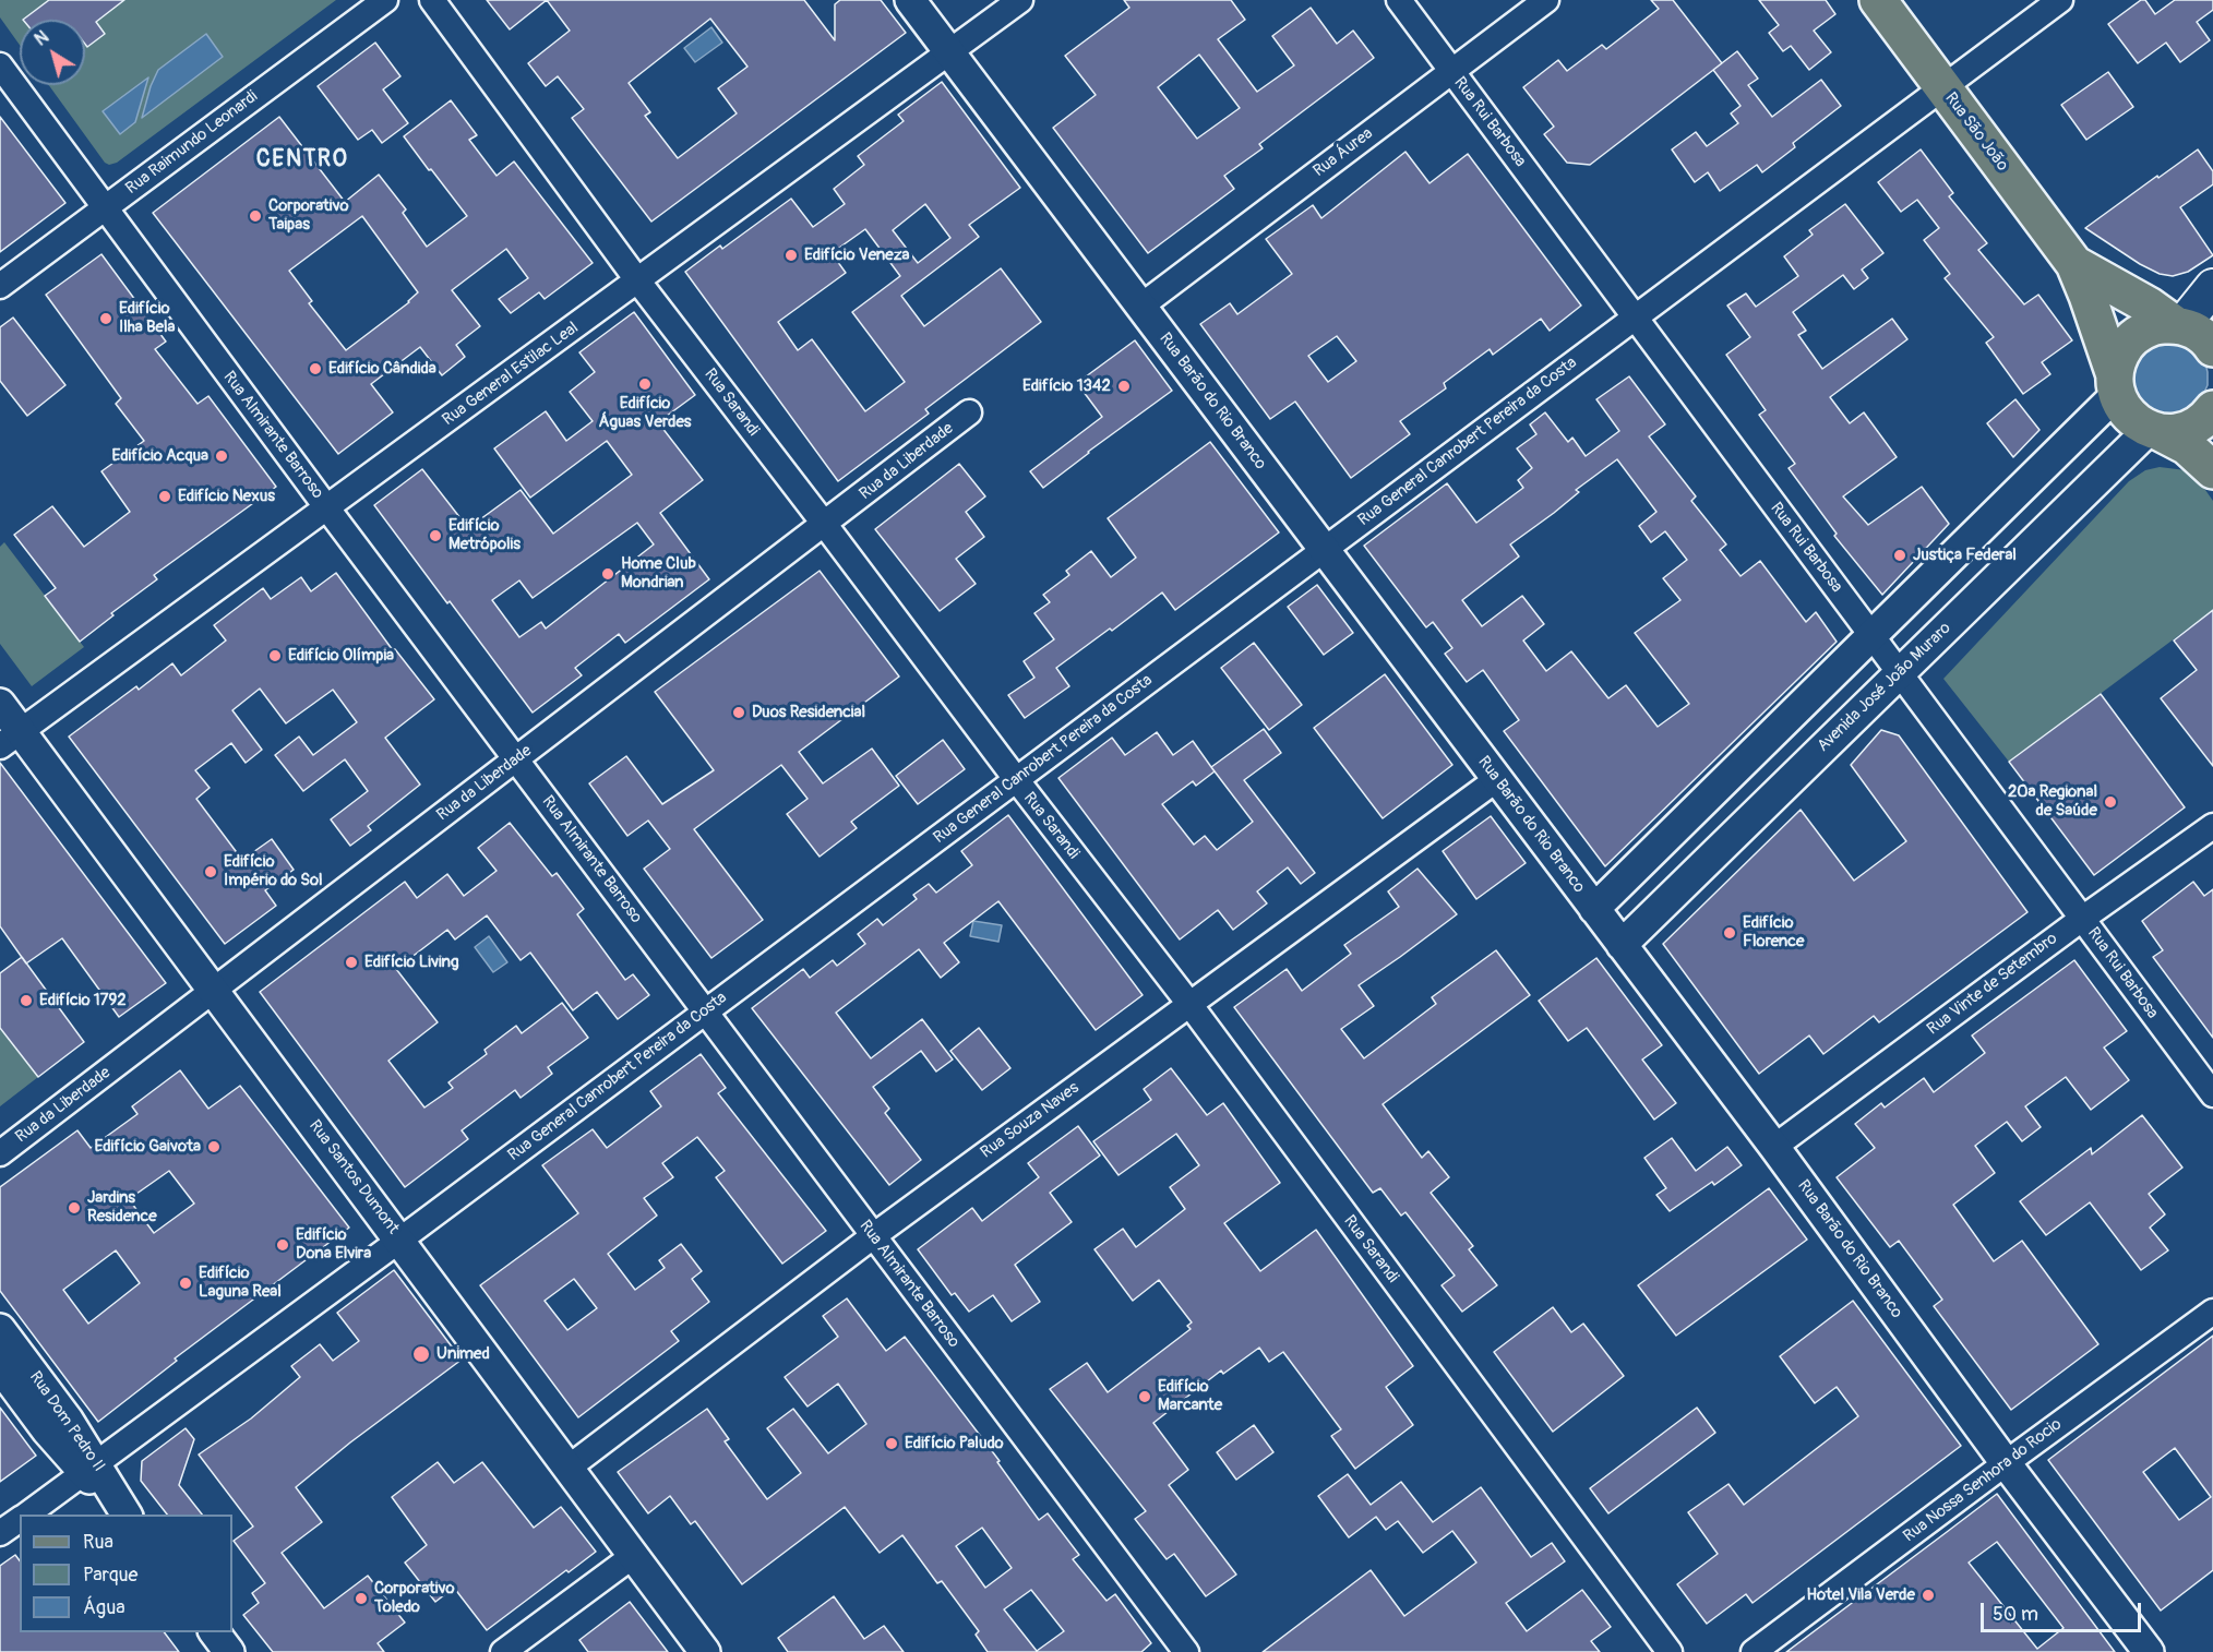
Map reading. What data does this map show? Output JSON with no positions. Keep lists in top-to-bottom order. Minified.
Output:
{"streets":{"main road":["Rua São João"],"street":["Rua Rui Barbosa","Rua Raimundo Leonardi","Rua Áurea","Rua General Estilac Leal","Rua Barão do Rio Branco","Rua Sarandi","Rua Almirante Barroso","Rua General Canrobert Pereira da Costa","Rua da Liberdade","Avenida José João Muraro","Rua Vinte de Setembro","Rua Souza Naves","Rua Santos Dumont","Rua Dom Pedro II","Rua Nossa Senhora do Rocio"]},"crossings":[["Rua Rui Barbosa","Rua Áurea"],["Rua Rui Barbosa","Rua General Canrobert Pereira da Costa"],["Rua Rui Barbosa","Avenida José João Muraro"],["Rua Rui Barbosa","Rua Vinte de Setembro"],["Rua São João","Rua General Canrobert Pereira da Costa"],["Rua São João","Avenida José João Muraro"],["Rua Raimundo Leonardi","Rua Almirante Barroso"],["Rua Áurea","Rua Barão do Rio Branco"],["Rua General Estilac Leal","Rua Barão do Rio Branco"],["Rua General Estilac Leal","Rua Sarandi"],["Rua General Estilac Leal","Rua Almirante Barroso"],["Rua General Estilac Leal","Rua Santos Dumont"],["Rua Barão do Rio Branco","Rua General Canrobert Pereira da Costa"],["Rua Barão do Rio Branco","Avenida José João Muraro"],["Rua Barão do Rio Branco","Rua Vinte de Setembro"],["Rua Barão do Rio Branco","Rua Souza Naves"],["Rua Barão do Rio Branco","Rua Nossa Senhora do Rocio"],["Rua Sarandi","Rua General Canrobert Pereira da Costa"],["Rua Sarandi","Rua da Liberdade"],["Rua Sarandi","Rua Souza Naves"],["Rua Almirante Barroso","Rua General Canrobert Pereira da Costa"],["Rua Almirante Barroso","Rua da Liberdade"],["Rua Almirante Barroso","Rua Souza Naves"],["Rua General Canrobert Pereira da Costa","Rua Santos Dumont"],["Rua General Canrobert Pereira da Costa","Rua Dom Pedro II"],["Rua da Liberdade","Rua Santos Dumont"],["Rua Souza Naves","Rua Santos Dumont"]],"districts":["CENTRO"],"places":["Corporativo Taipas","Edifício Veneza","Edifício Ilha Bela","Edifício Cândida","Edifício Águas Verdes","Edifício 1342","Edifício Acqua","Edifício Nexus","Edifício Metrópolis","Justiça Federal","Home Club Mondrian","Edifício Olímpia","Duos Residencial","20ª Regional de Saúde","Edifício Império do Sol","Edifício Florence","Edifício Living","Edifício 1792","Edifício Gaivota","Jardins Residence","Edifício Dona Elvira","Edifício Laguna Real","Unimed","Edifício Marcante","Edifício Paludo","Hotel Vila Verde","Corporativo Toledo"],"legend":["Rua","Parque","Água"],"scale_bar":"50 m","north":"top left"}
